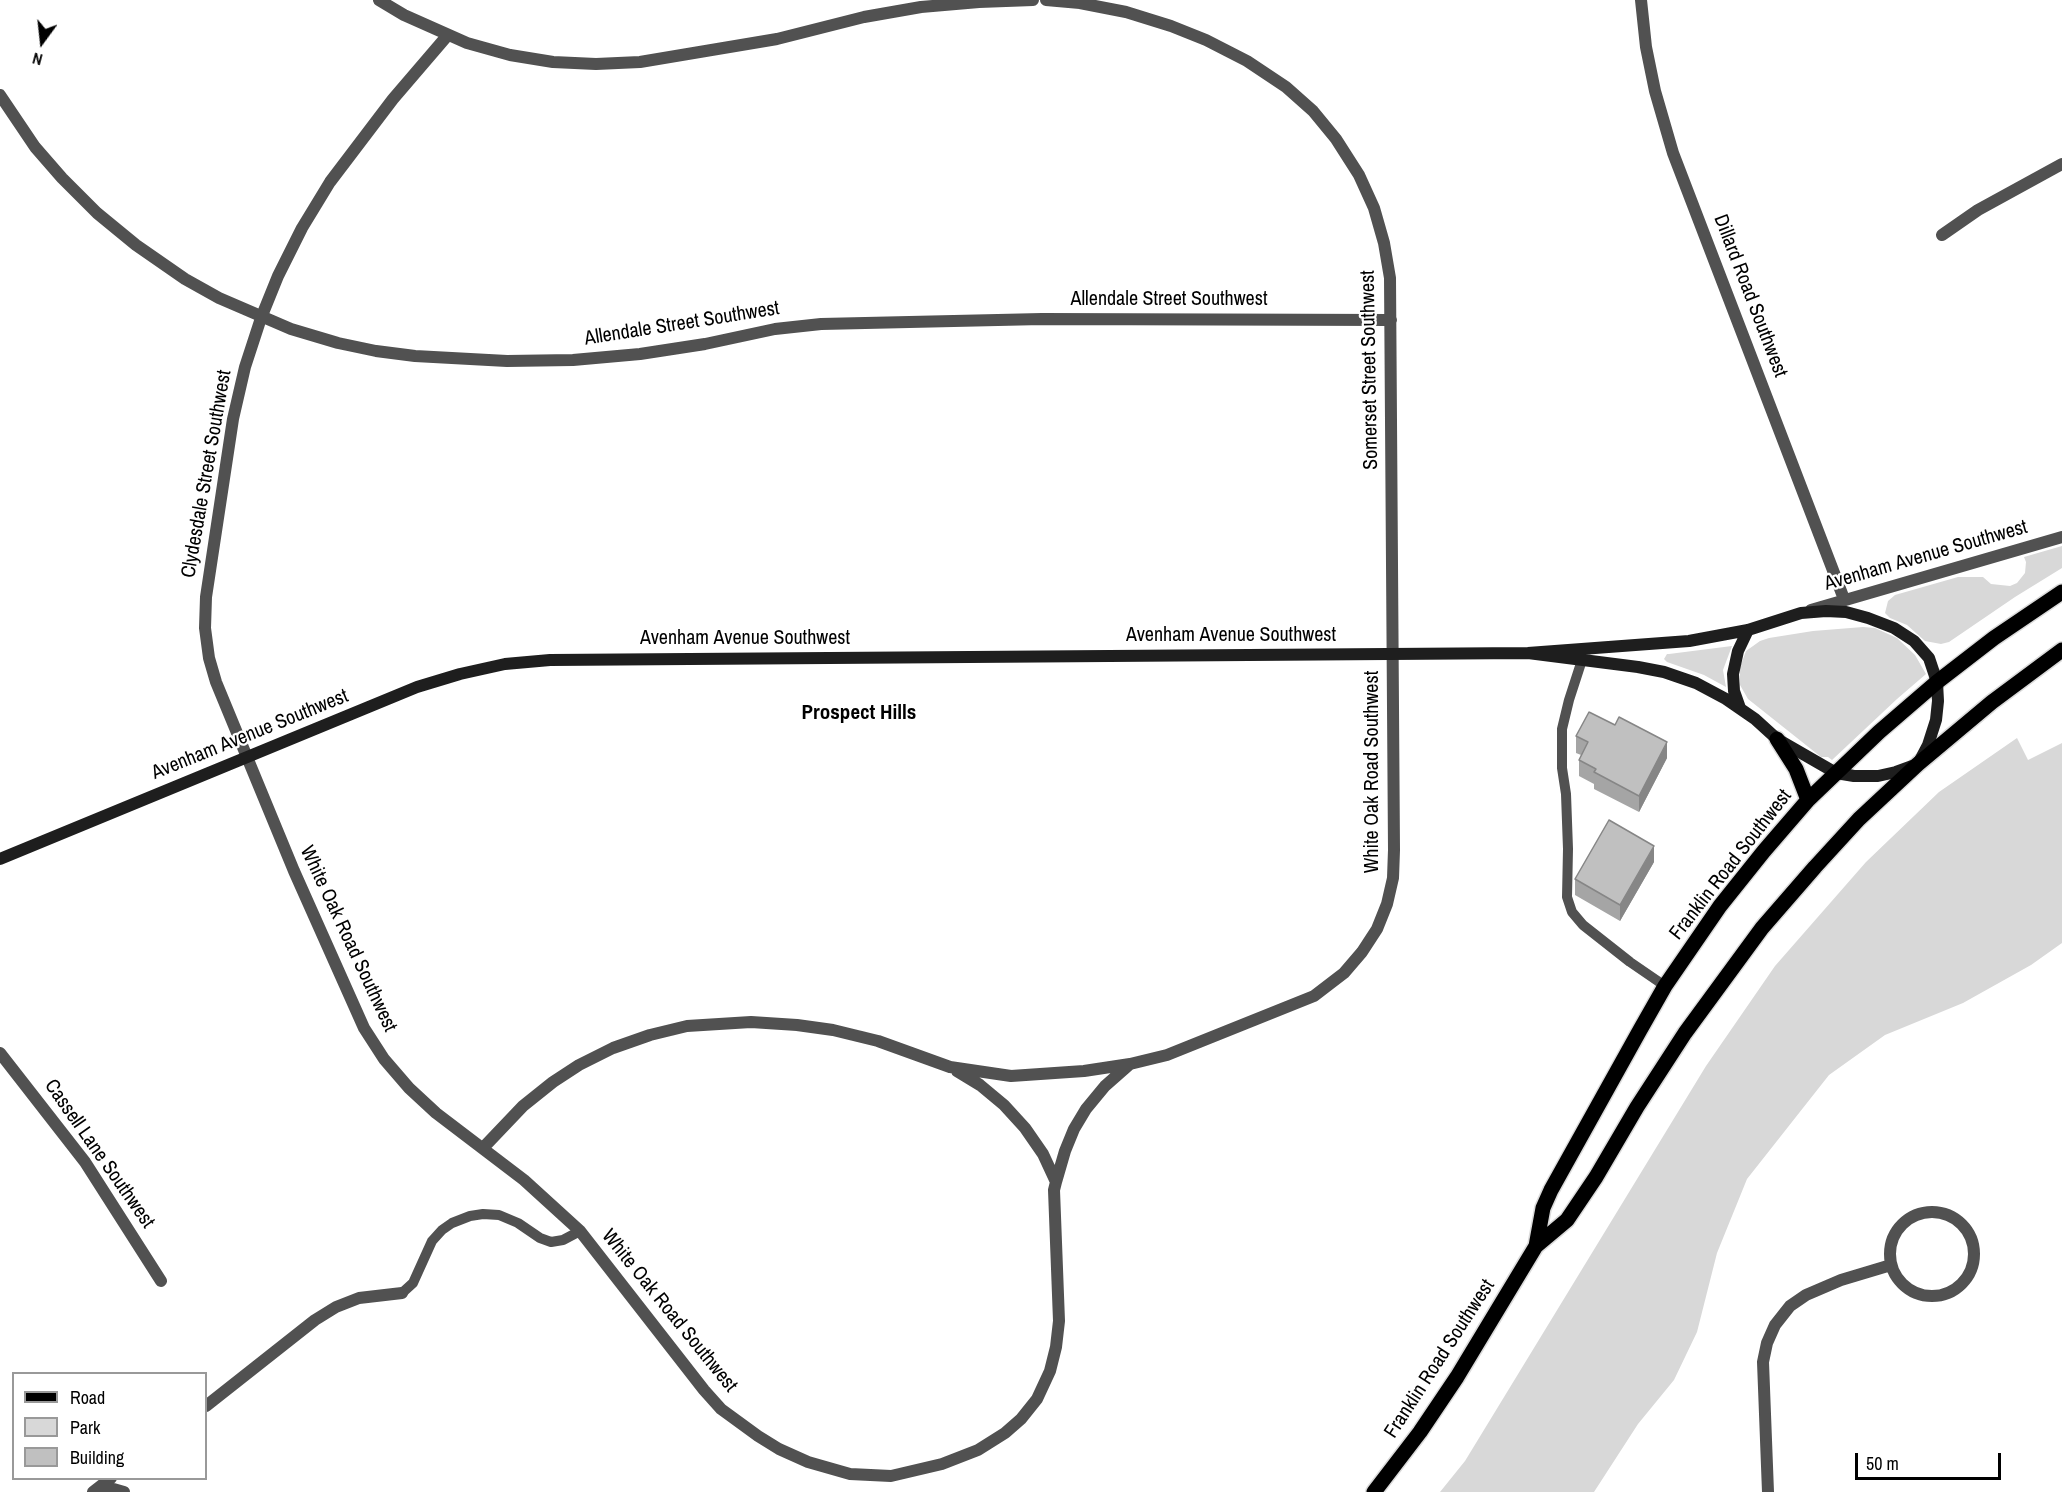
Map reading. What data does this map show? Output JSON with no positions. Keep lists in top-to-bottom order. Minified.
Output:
{"streets":{"main road":["Franklin Road Southwest"],"street":["Dillard Road Southwest","Allendale Street Southwest","Somerset Street Southwest","Clydesdale Street Southwest","Avenham Avenue Southwest","White Oak Road Southwest","Cassell Lane Southwest"]},"crossings":[["Dillard Road Southwest","Avenham Avenue Southwest"],["Allendale Street Southwest","Somerset Street Southwest"],["Allendale Street Southwest","Clydesdale Street Southwest"],["Somerset Street Southwest","Avenham Avenue Southwest"],["Somerset Street Southwest","White Oak Road Southwest"],["Clydesdale Street Southwest","Avenham Avenue Southwest"],["Clydesdale Street Southwest","White Oak Road Southwest"],["Avenham Avenue Southwest","White Oak Road Southwest"],["Avenham Avenue Southwest","Franklin Road Southwest"]],"districts":["Prospect Hills"],"legend":["Road","Park","Building"],"scale_bar":"50 m","north":"bottom"}
